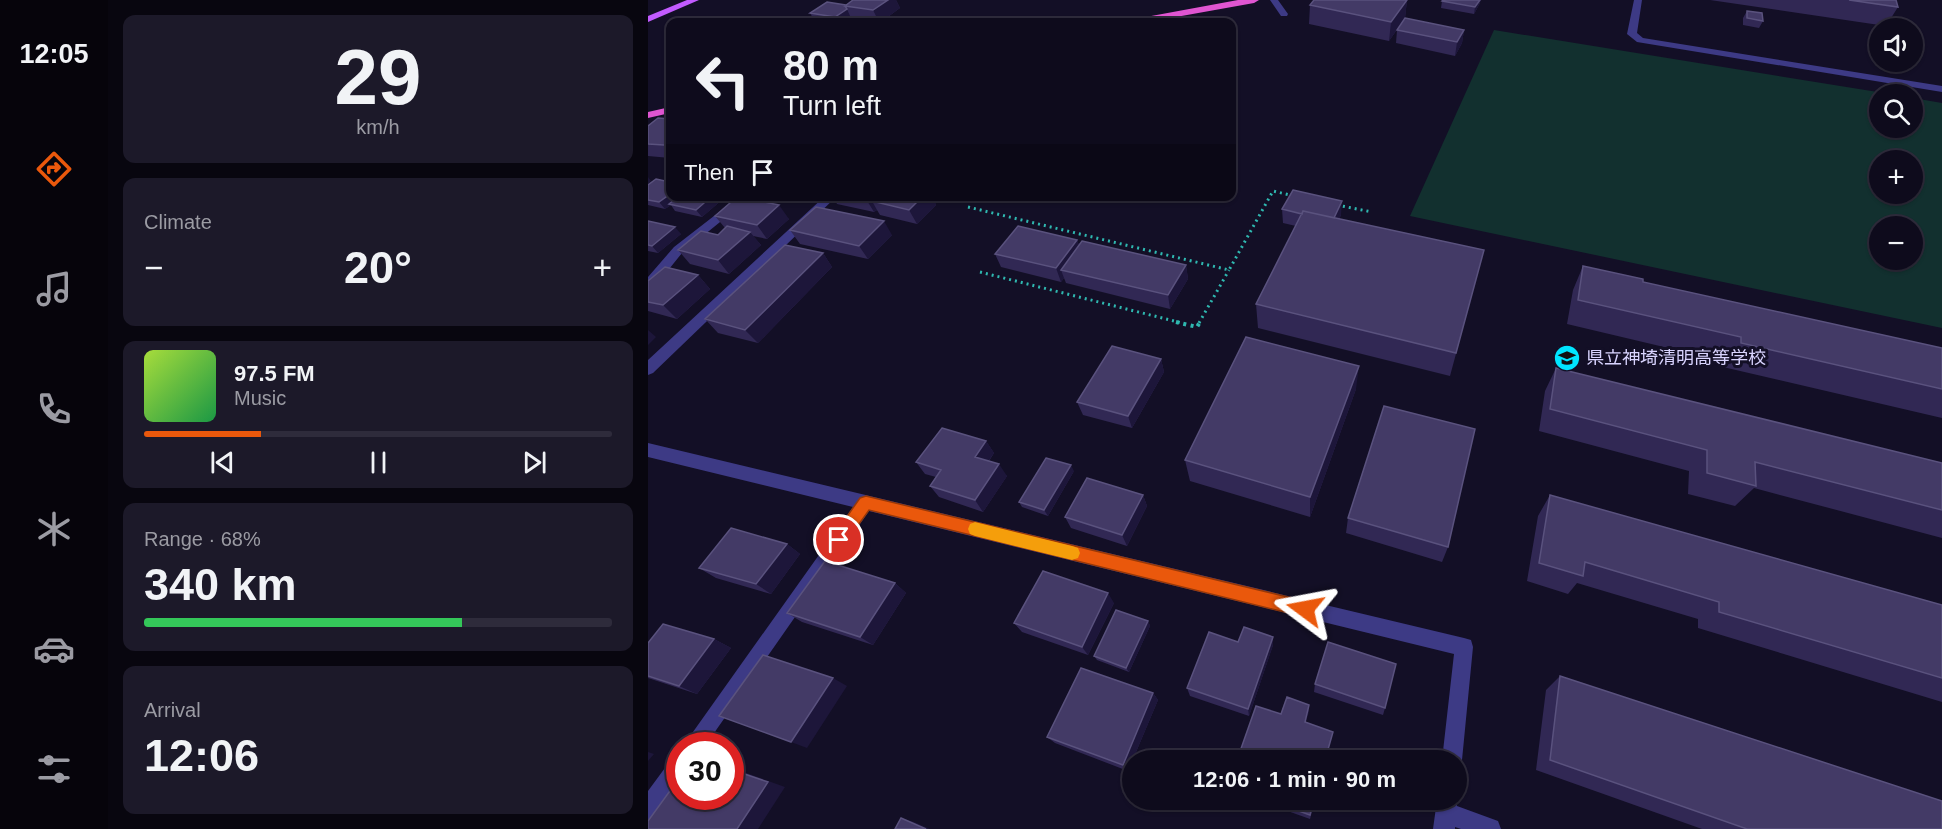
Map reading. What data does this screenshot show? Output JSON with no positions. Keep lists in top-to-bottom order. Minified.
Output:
{"places":{"school or university":["県立神埼清明高等学校"]},"page":{"tabs":"12:05","tile":[["29","km/h"],"Climate",["Range · 68%","340 km"],["Arrival","12:06"]],"map_buttons":["+","−"],"turn":["80 m","Turn left"],"then":"Then","heat":["−","20°","+"],"song":["97.5 FM","Music"],"limit":"30","trip":"12:06 · 1 min · 90 m"}}
